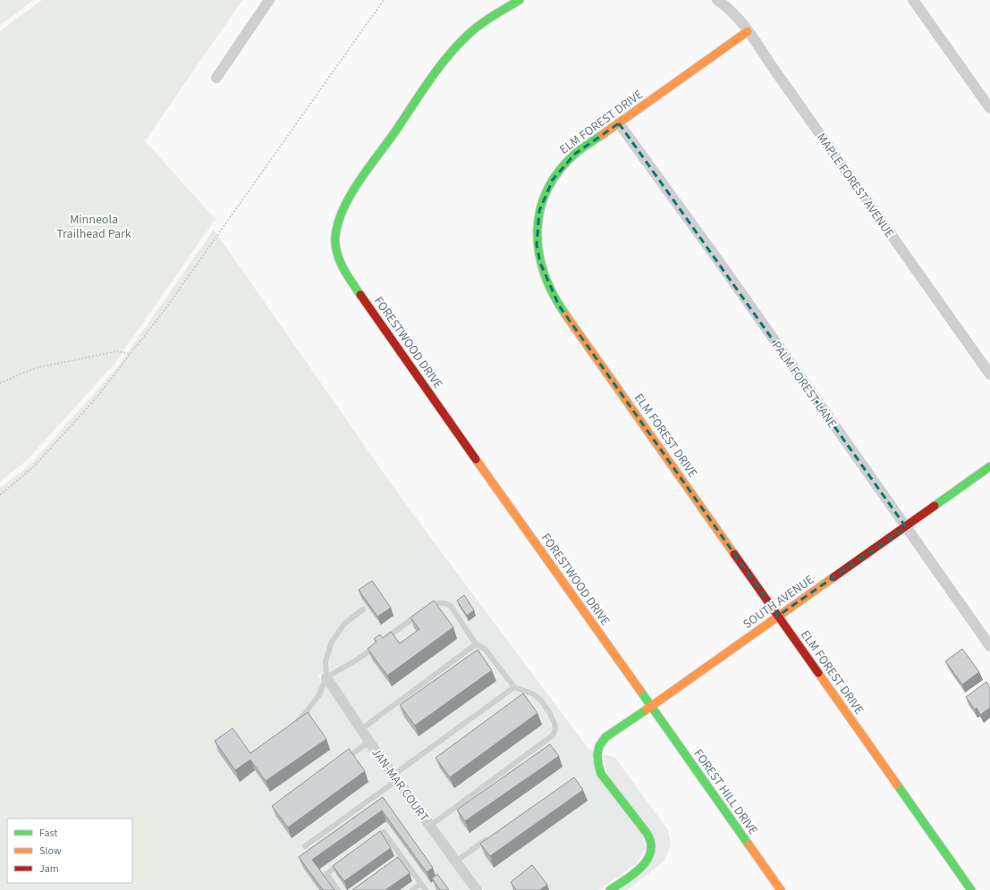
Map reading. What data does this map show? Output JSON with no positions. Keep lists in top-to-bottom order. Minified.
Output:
{"streets":{"street":["ELM FOREST DRIVE","MAPLE FOREST AVENUE","FORESTWOOD DRIVE","PALM FOREST LANE","SOUTH AVENUE","JAN-MAR COURT","FOREST HILL DRIVE"]},"crossings":[["ELM FOREST DRIVE","MAPLE FOREST AVENUE"],["ELM FOREST DRIVE","PALM FOREST LANE"],["ELM FOREST DRIVE","SOUTH AVENUE"],["FORESTWOOD DRIVE","SOUTH AVENUE"],["FORESTWOOD DRIVE","FOREST HILL DRIVE"],["PALM FOREST LANE","SOUTH AVENUE"],["SOUTH AVENUE","FOREST HILL DRIVE"]],"parks":["Minneola Trailhead Park"],"legend":["Fast","Slow","Jam"]}
